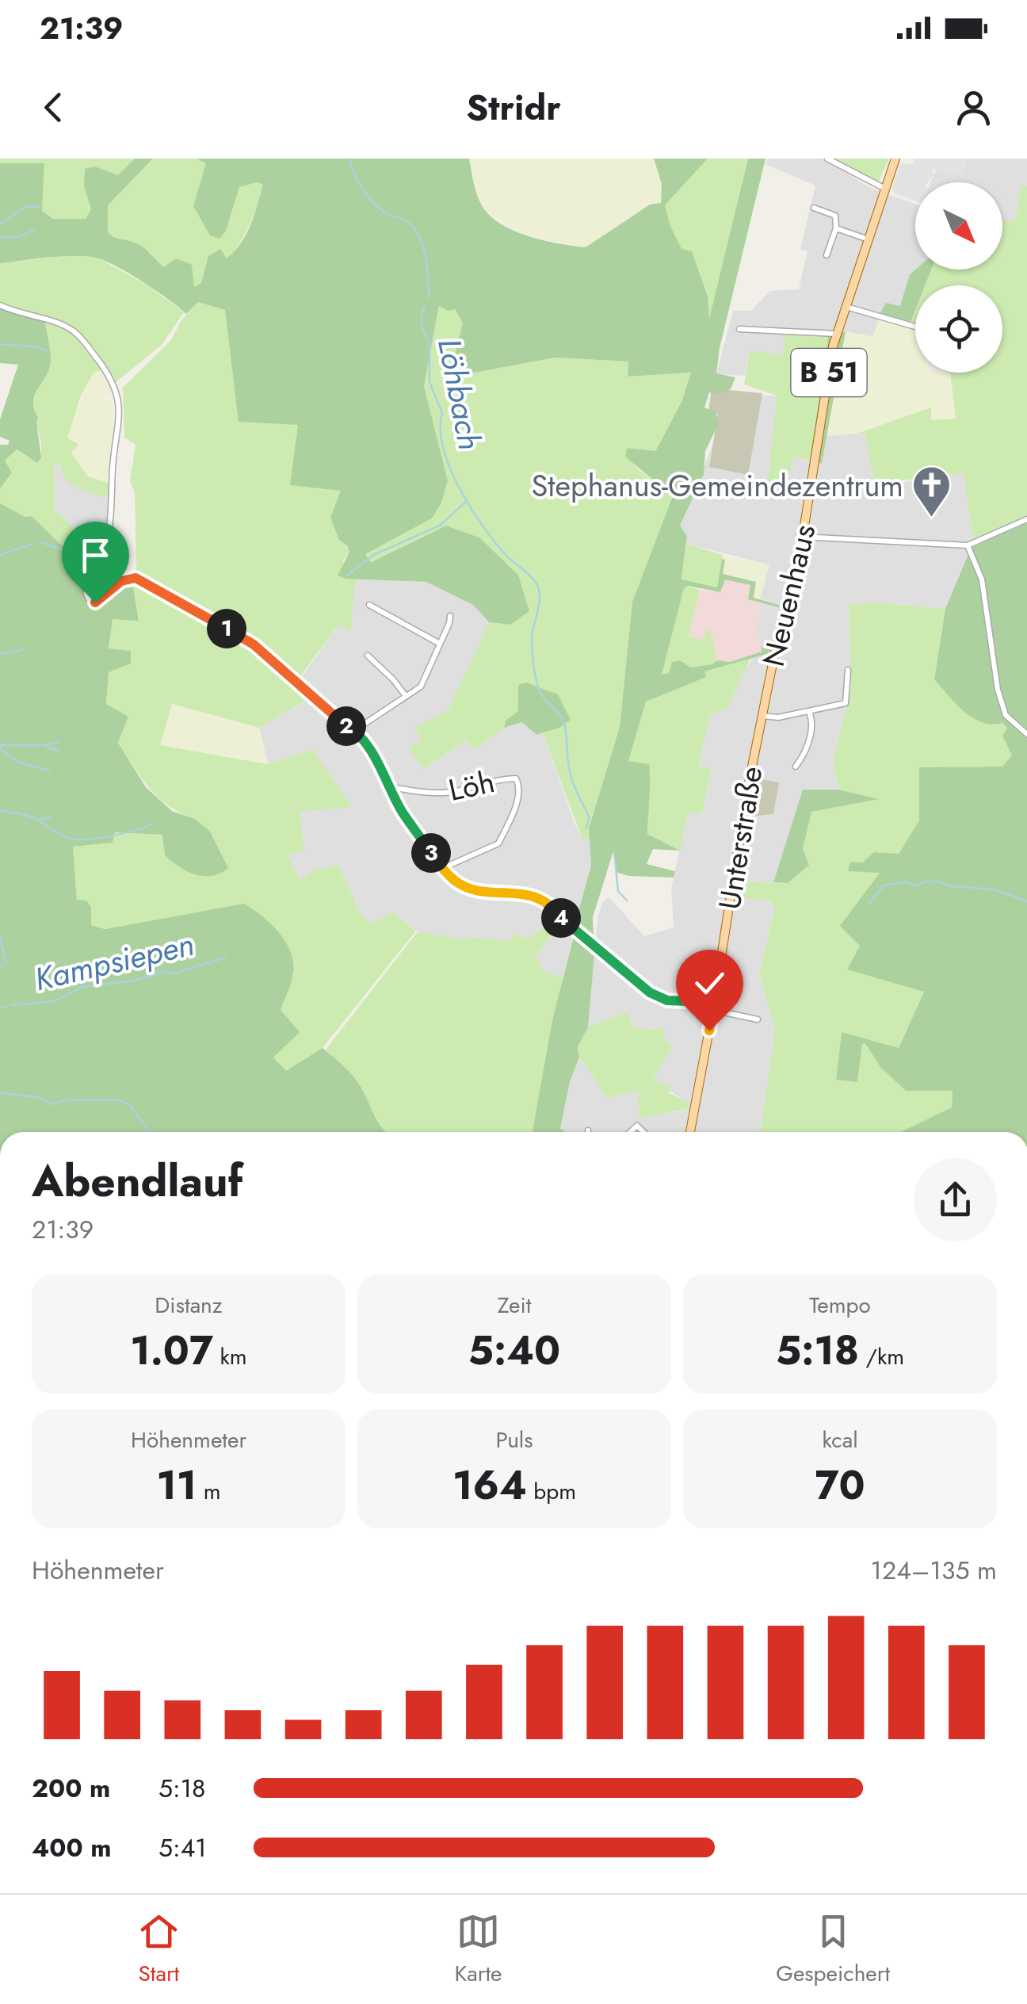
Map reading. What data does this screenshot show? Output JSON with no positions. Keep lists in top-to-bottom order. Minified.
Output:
{"streets":{"main road":["B 51","Neuenhaus","Unterstraße"],"street":["Löh"]},"crossings":[["Neuenhaus","Unterstraße"],["Löh","Unterstraße"]],"water":["Löhbach","Kampsiepen"],"places":{"church":["Stephanus-Gemeindezentrum"]},"north":"bottom right","page":{"status":"21:39","header":"Stridr","pins":["1","2","3","4"],"heading":["Abendlauf","21:39"],"stats":[["Distanz","1.07 km"],["Zeit","5:40"],["Tempo","5:18 /km"],["Höhenmeter","11 m"],["Puls","164 bpm"],["kcal","70"]],"chart":["Höhenmeter","124–135 m"],"list":[{"name":"200 m","note":"5:18"},{"name":"400 m","note":"5:41"}],"tabs":["Start","Karte","Gespeichert"]}}
